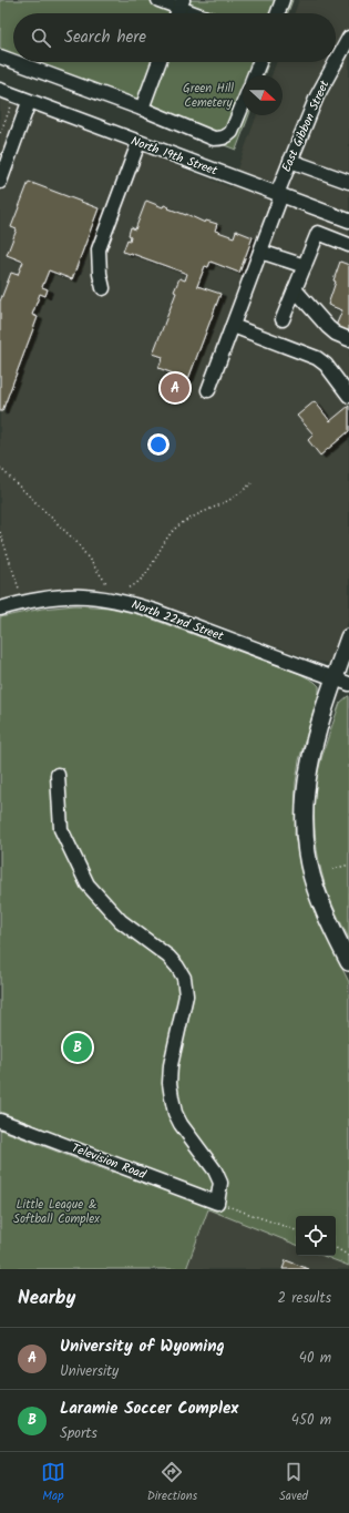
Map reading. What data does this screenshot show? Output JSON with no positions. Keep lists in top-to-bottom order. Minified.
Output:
{"streets":{"street":["East Gibbon Street","North 19th Street","North 22nd Street","Television Road"]},"crossings":[["East Gibbon Street","North 19th Street"]],"parks":["Green Hill Cemetery","Little League & Softball Complex"],"north":"right","page":{"search":"Search here","pins":["A","B"],"heading":["Nearby","2 results"],"list":[{"mark":"A","name":"University of Wyoming","note":"University","value":"40 m"},{"mark":"B","name":"Laramie Soccer Complex","note":"Sports","value":"450 m"}],"nav":["Map","Directions","Saved"]}}
